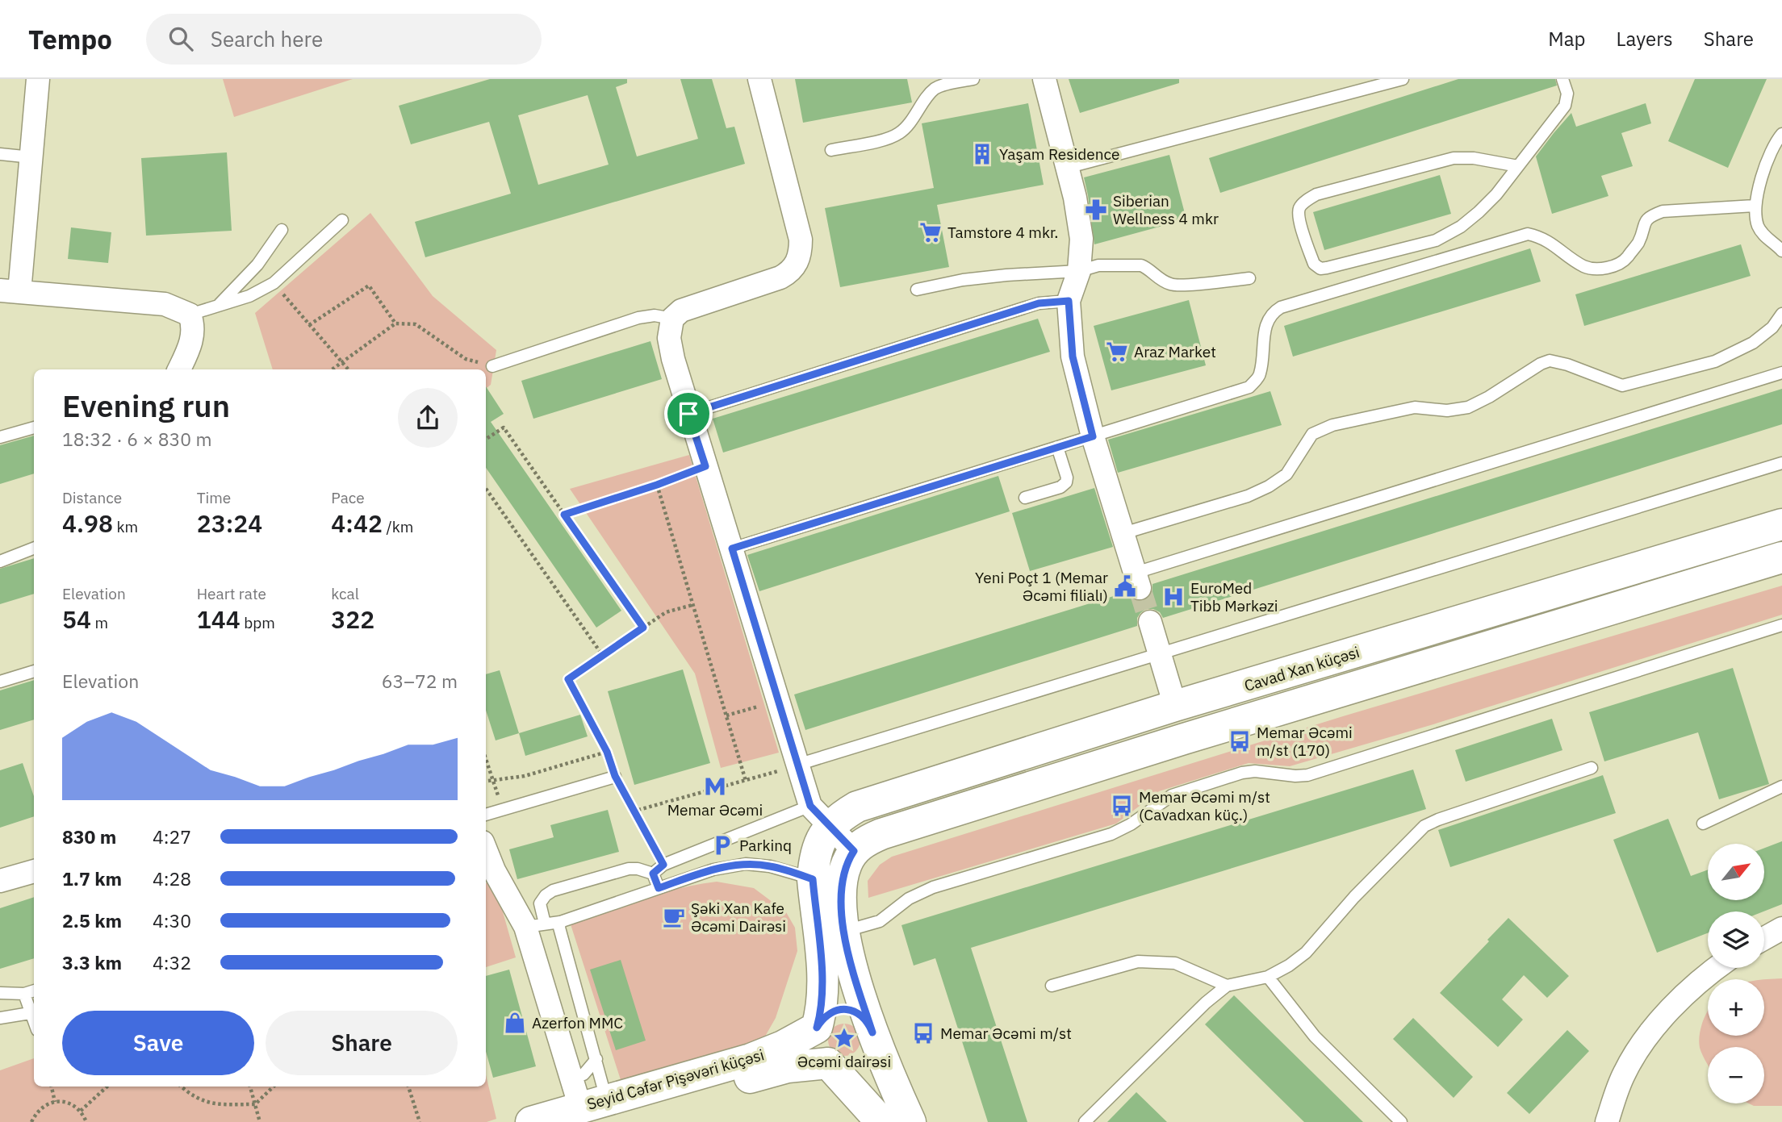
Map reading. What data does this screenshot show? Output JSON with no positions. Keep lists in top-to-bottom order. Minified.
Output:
{"streets":{"street":["Cavad Xan küçəsi","Seyid Cəfər Pişəvəri küçəsi"]},"places":{"building":["Yaşam Residence"],"pharmacy":["Siberian Wellness 4 mkr"],"supermarket":["Tamstore 4 mkr.","Araz Market"],"public building":["Yeni Poçt 1 (Memar Əcəmi filialı)"],"hospital":["EuroMed Tibb Mərkəzi"],"bus stop":["Memar Əcəmi m/st (170)","Memar Əcəmi m/st (Cavadxan küç.)","Memar Əcəmi m/st"],"metro station":["Memar Əcəmi"],"parking":["Parkinq"],"cafe":["Şəki Xan Kafe Əcəmi Dairəsi"],"shop":["Azerfon MMC"],"place":["Əcəmi dairəsi"]},"north":"top right","page":{"header":"Tempo","search":"Search here","nav":["Map","Layers","Share"],"heading":["Evening run","18:32 · 6 × 830 m"],"stats":[["Distance","4.98 km"],["Time","23:24"],["Pace","4:42 /km"],["Elevation","54 m"],["Heart rate","144 bpm"],["kcal","322"]],"chart":["Elevation","63–72 m"],"list":[{"name":"830 m","note":"4:27"},{"name":"1.7 km","note":"4:28"},{"name":"2.5 km","note":"4:30"},{"name":"3.3 km","note":"4:32"}],"map_buttons":["+","−"],"buttons":["Save","Share"]}}
